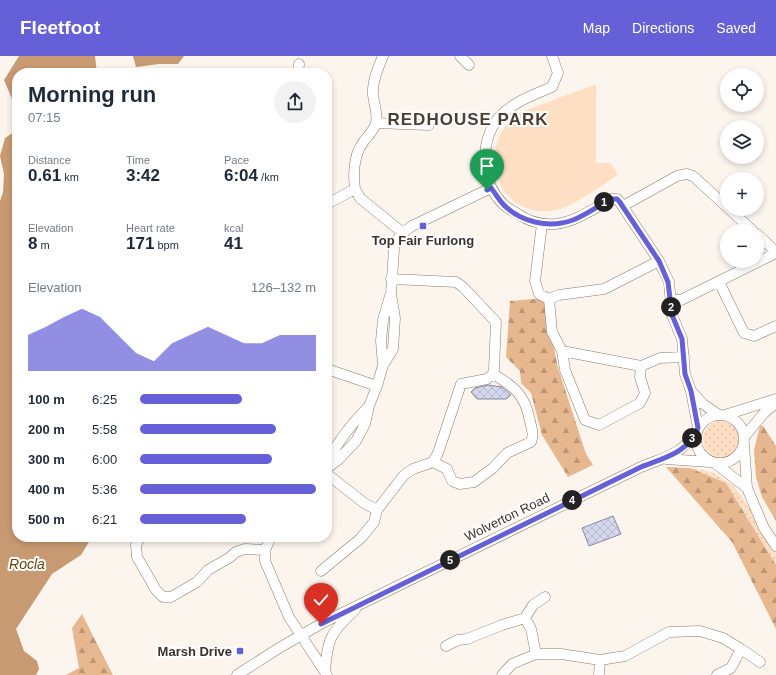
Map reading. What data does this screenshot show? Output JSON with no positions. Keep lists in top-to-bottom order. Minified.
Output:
{"streets":{"street":["Wolverton Road"]},"districts":["REDHOUSE PARK"],"water":["Rocla"],"places":{"transit":["Top Fair Furlong","Marsh Drive"]},"page":{"header":"Fleetfoot","nav":["Map","Directions","Saved"],"map_buttons":["+","−"],"heading":["Morning run","07:15"],"stats":[["Distance","0.61 km"],["Time","3:42"],["Pace","6:04 /km"],["Elevation","8 m"],["Heart rate","171 bpm"],["kcal","41"]],"pins":["1","2","3","4","5"],"chart":["Elevation","126–132 m"],"list":[{"name":"100 m","note":"6:25"},{"name":"200 m","note":"5:58"},{"name":"300 m","note":"6:00"},{"name":"400 m","note":"5:36"},{"name":"500 m","note":"6:21"}]}}
